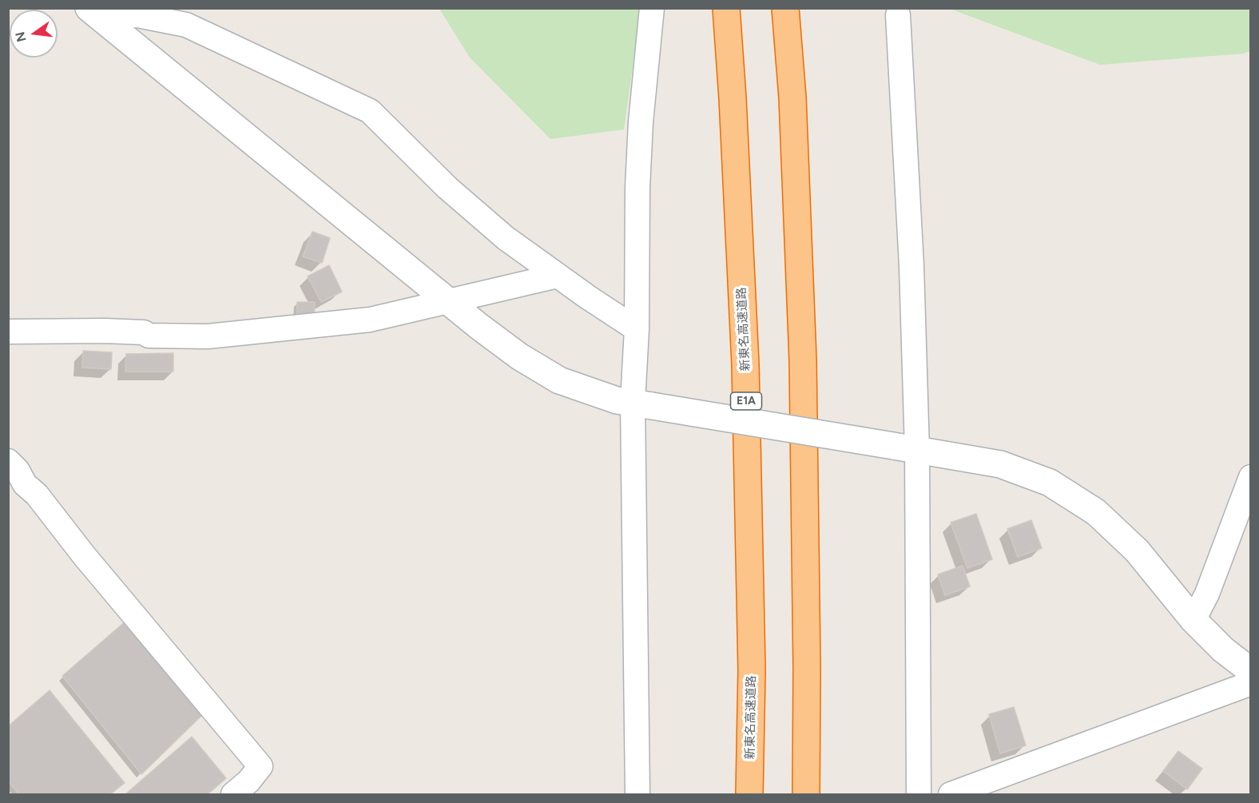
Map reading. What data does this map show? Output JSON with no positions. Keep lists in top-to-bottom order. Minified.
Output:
{"streets":{"highway":["新東名高速道路","E1A"]},"north":"left"}
